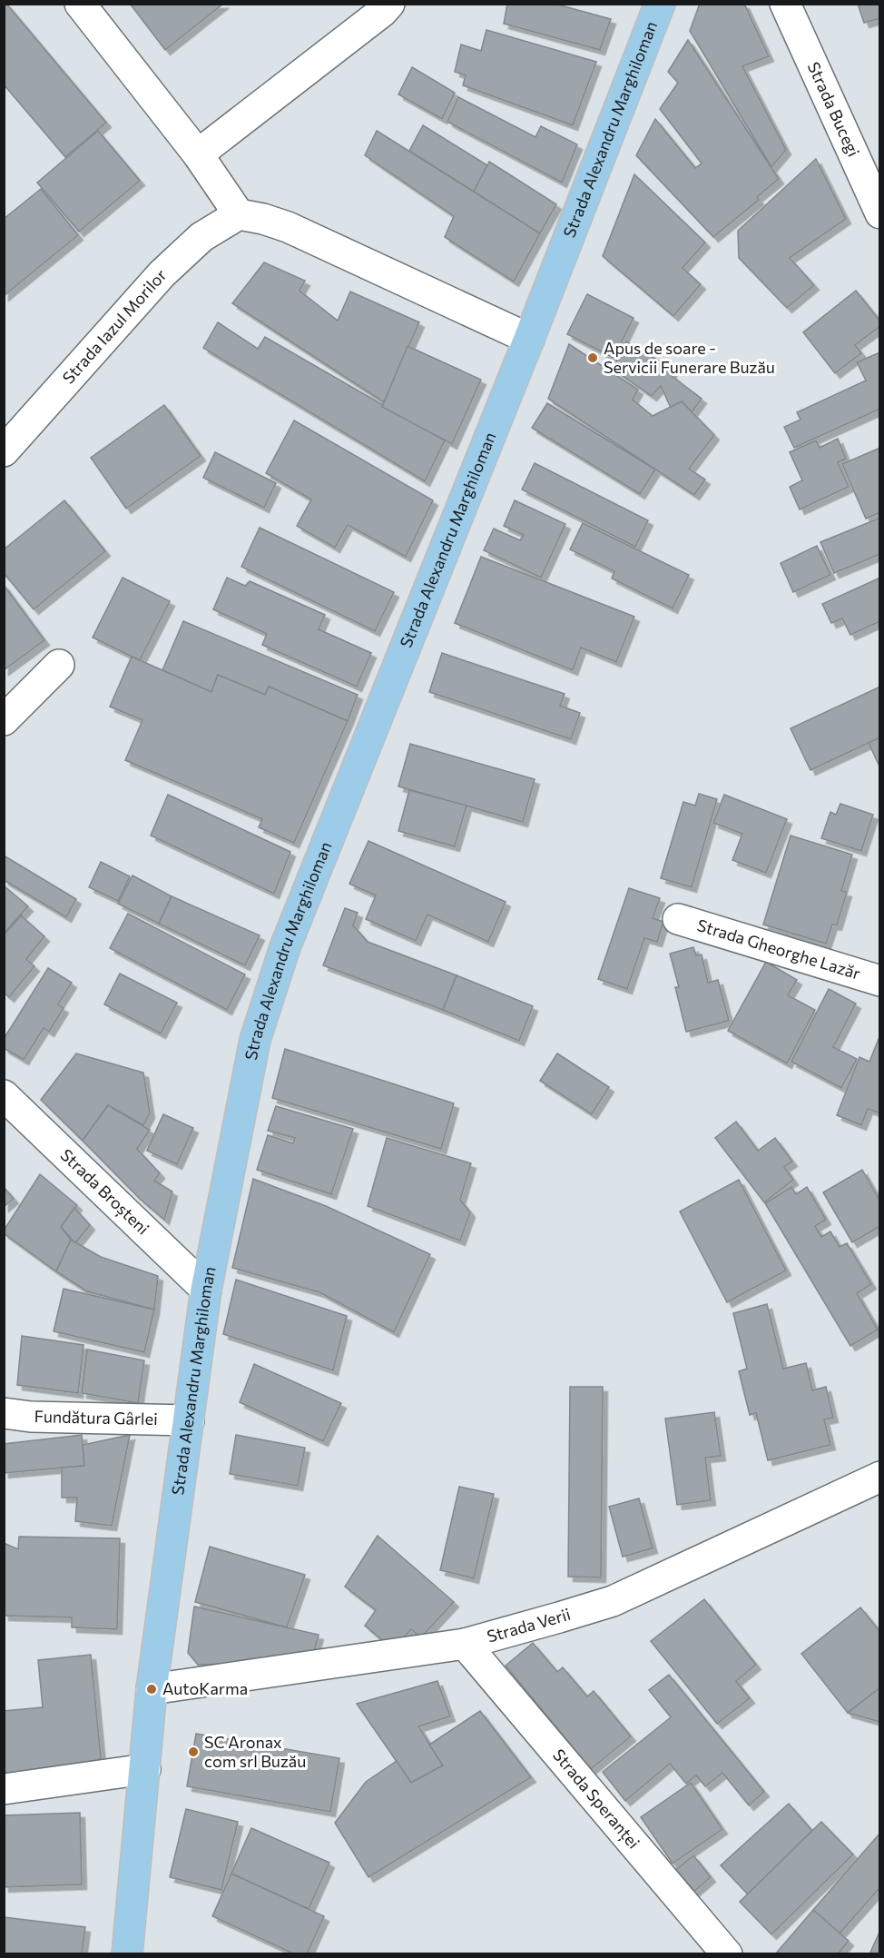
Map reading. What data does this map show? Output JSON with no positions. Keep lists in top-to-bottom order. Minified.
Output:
{"streets":{"main road":["Strada Alexandru Marghiloman"],"street":["Strada Bucegi","Strada Iazul Morilor","Strada Gheorghe Lazăr","Strada Broșteni","Fundătura Gârlei","Strada Verii","Strada Speranței"]},"crossings":[["Strada Alexandru Marghiloman","Strada Broșteni"],["Strada Alexandru Marghiloman","Fundătura Gârlei"],["Strada Alexandru Marghiloman","Strada Verii"],["Strada Verii","Strada Speranței"]],"places":["Apus de soare - Servicii Funerare Buzău","AutoKarma","SC Aronax com srl Buzău"]}
